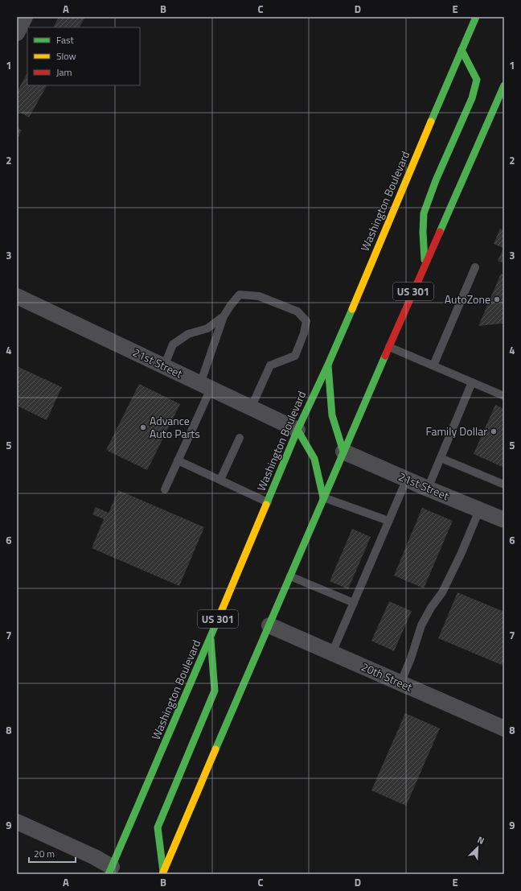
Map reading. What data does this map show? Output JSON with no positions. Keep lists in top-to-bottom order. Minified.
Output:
{"streets":{"main road":["Washington Boulevard","US 301"],"street":["21st Street","20th Street"]},"crossings":[["Washington Boulevard","21st Street"],["US 301","21st Street"],["US 301","20th Street"]],"places":["AutoZone","Advance Auto Parts","Family Dollar"],"legend":["Fast","Slow","Jam"],"scale_bar":"20 m","north":"top right","grid":{"columns":["A","B","C","D","E"],"rows":["1","2","3","4","5","6","7","8","9"]}}
